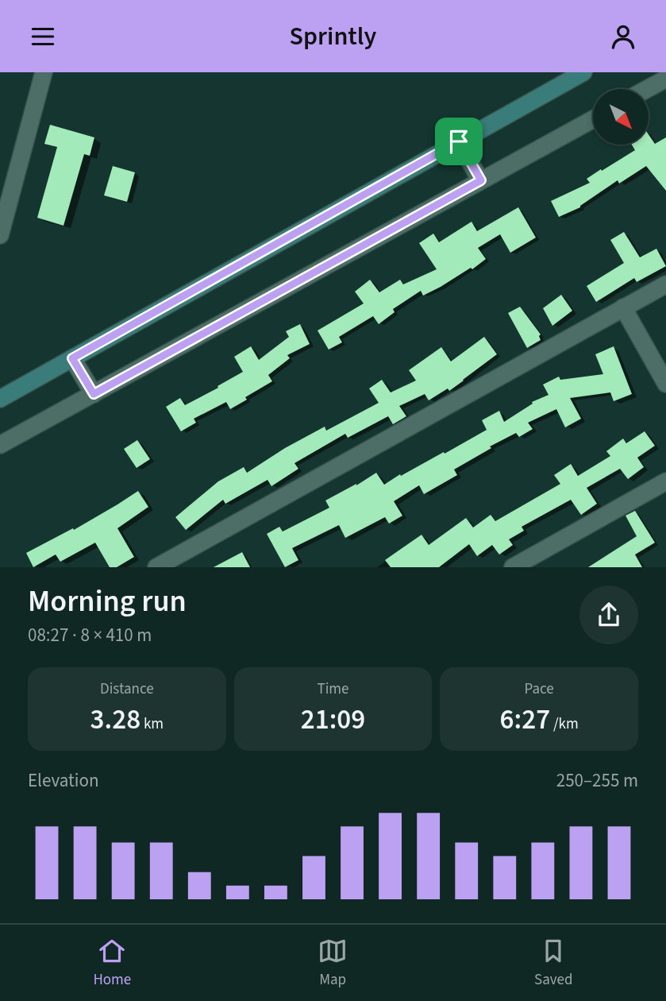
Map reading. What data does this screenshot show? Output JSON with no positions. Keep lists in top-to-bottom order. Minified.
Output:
{"north":"bottom right","page":{"header":"Sprintly","heading":["Morning run","08:27 · 8 × 410 m"],"stats":[["Distance","3.28 km"],["Time","21:09"],["Pace","6:27 /km"]],"chart":["Elevation","250–255 m"],"tabs":["Home","Map","Saved"]}}
